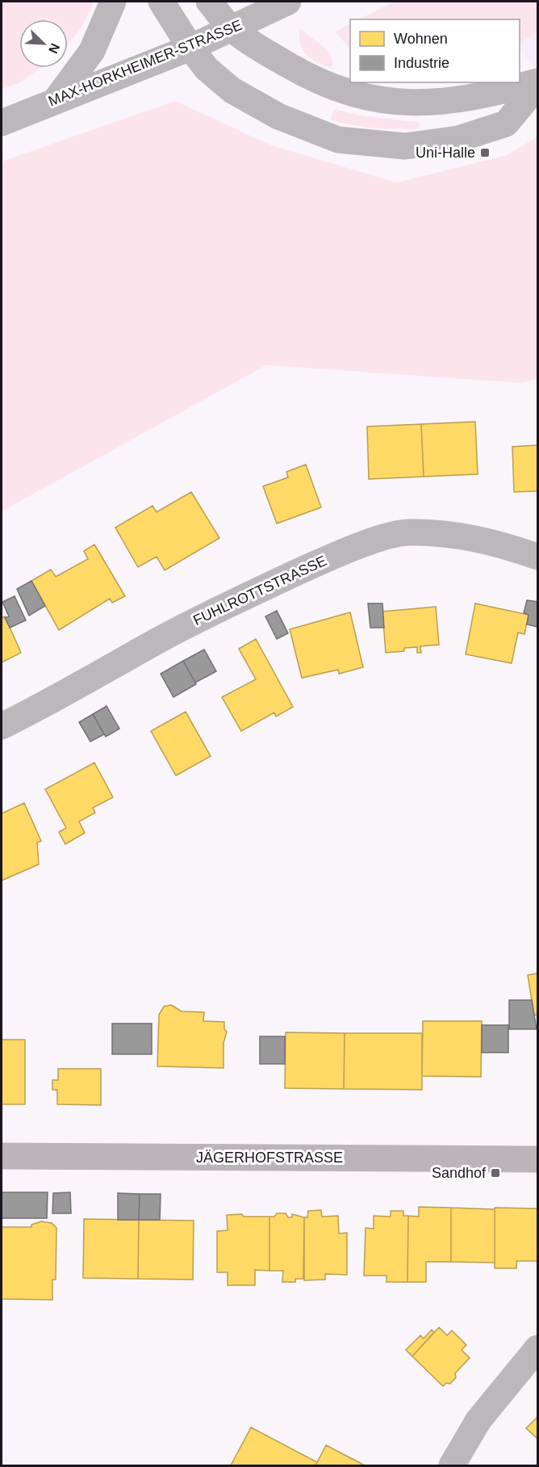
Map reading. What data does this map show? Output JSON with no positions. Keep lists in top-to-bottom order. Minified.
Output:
{"streets":{"main road":["JÄGERHOFSTRASSE"],"street":["MAX-HORKHEIMER-STRASSE","FUHLROTTSTRASSE"]},"places":{"transit":["Uni-Halle","Sandhof"]},"legend":["Wohnen","Industrie"],"north":"bottom right"}
